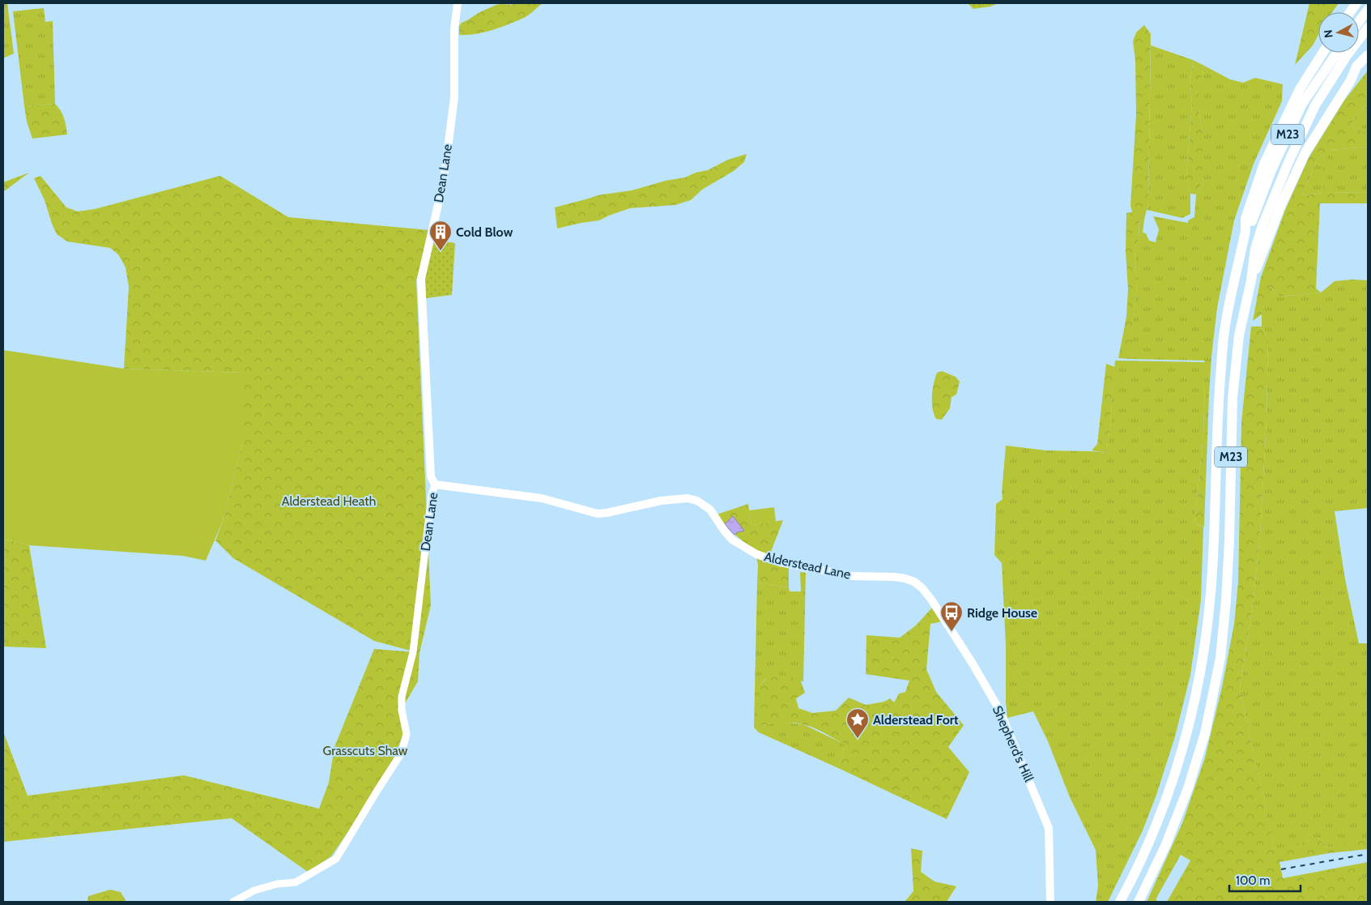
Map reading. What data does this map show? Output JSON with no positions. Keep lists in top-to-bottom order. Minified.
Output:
{"streets":{"highway":["M23"],"main road":["Dean Lane","Alderstead Lane","Shepherd's Hill"]},"crossings":[["Dean Lane","Alderstead Lane"],["Alderstead Lane","Shepherd's Hill"]],"parks":["Alderstead Heath","Grasscuts Shaw"],"places":{"building":["Cold Blow"],"bus stop":["Ridge House"],"place":["Alderstead Fort"]},"scale_bar":"100 m","north":"left"}
